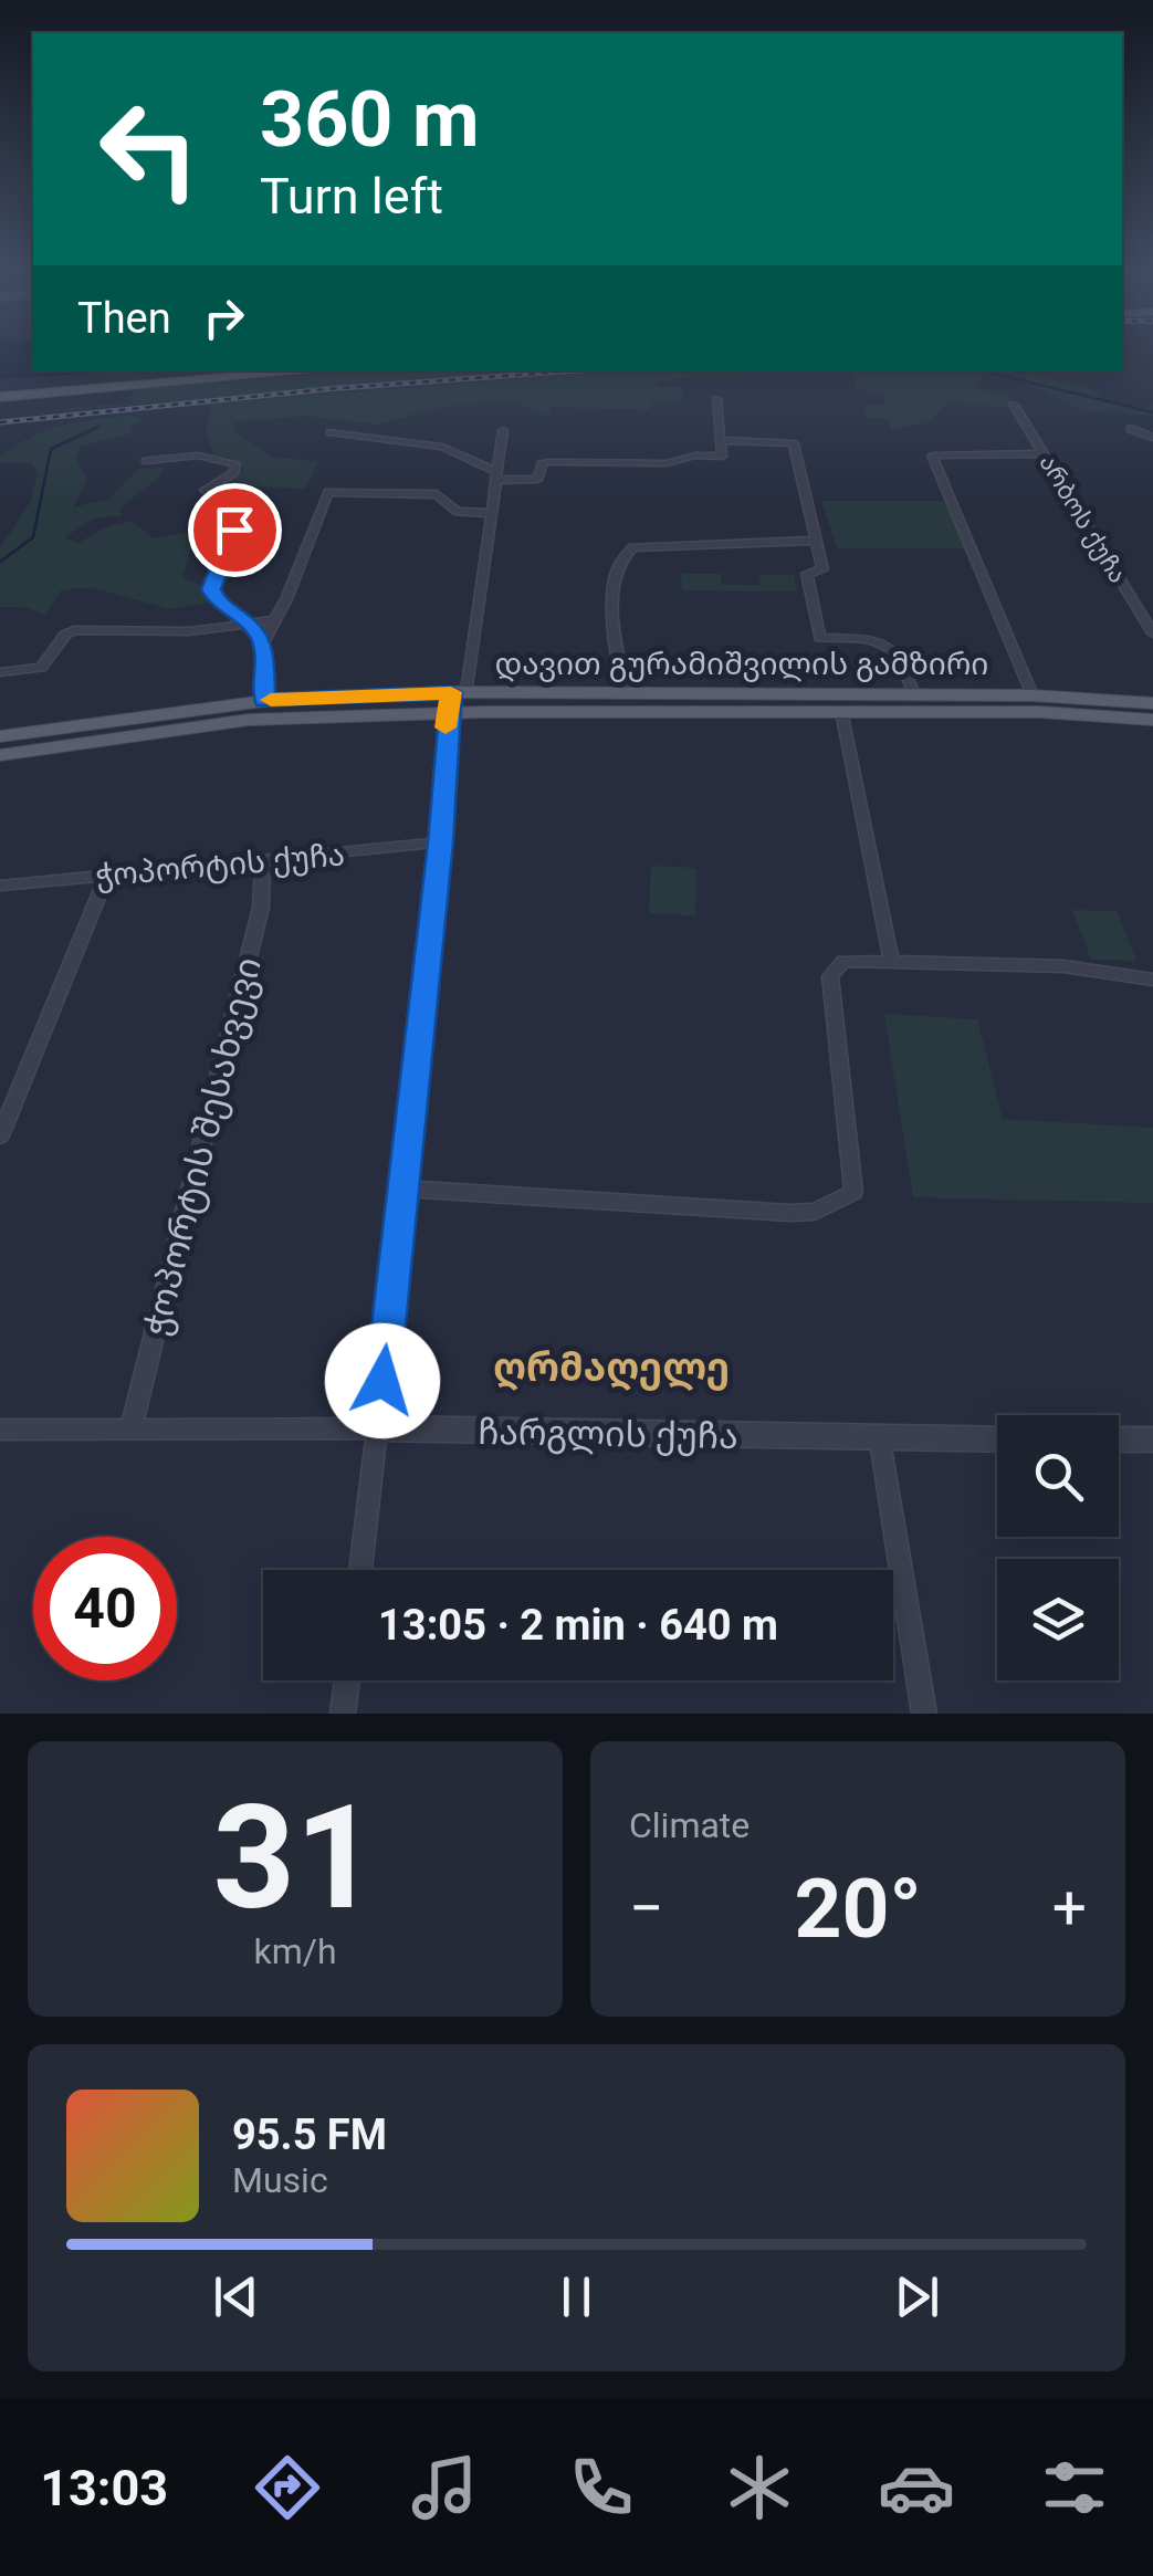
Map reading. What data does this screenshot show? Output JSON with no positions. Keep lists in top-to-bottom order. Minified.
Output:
{"streets":{"main road":["დავით გურამიშვილის გამზირი"],"street":["არბოს ქუჩა","ჭოპორტის ქუჩა","ჭოპორტის შესახვევი","ჩარგლის ქუჩა"]},"crossings":[["ჭოპორტის ქუჩა","ჭოპორტის შესახვევი"],["ჭოპორტის შესახვევი","ჩარგლის ქუჩა"]],"districts":["ღრმაღელე"],"page":{"turn":["360 m","Turn left"],"then":"Then","limit":"40","trip":"13:05 · 2 min · 640 m","tile":[["31","km/h"],"Climate"],"heat":["−","20°","+"],"song":["95.5 FM","Music"],"tabs":"13:03"}}
